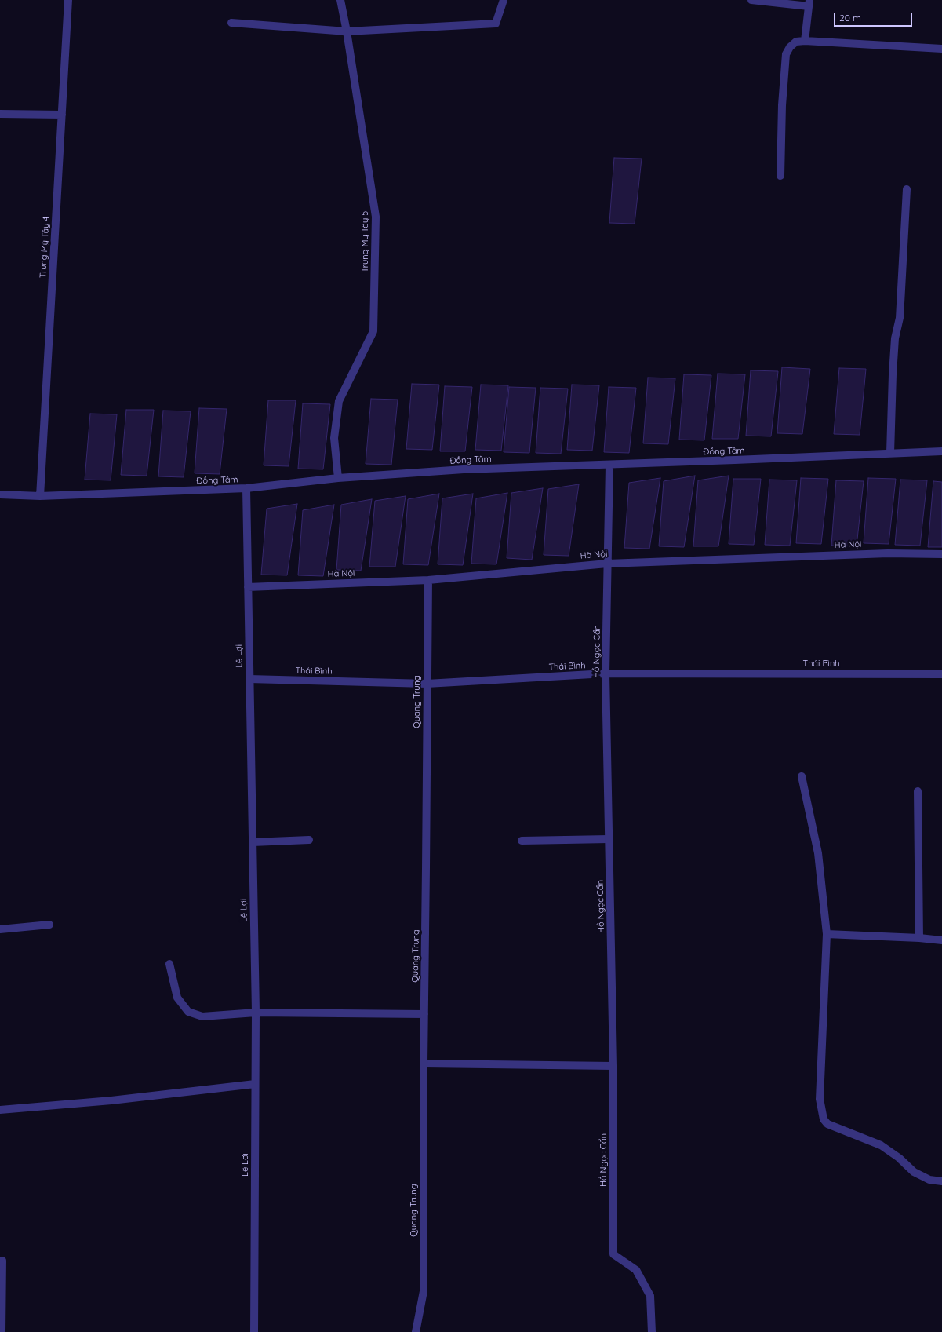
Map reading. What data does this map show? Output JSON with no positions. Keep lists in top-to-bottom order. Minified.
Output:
{"streets":{"street":["Trung Mỹ Tây 5","Trung Mỹ Tây 4","Đồng Tâm","Hà Nội","Hồ Ngọc Cẩn","Lê Lợi","Thái Bình","Quang Trung"]},"crossings":[["Trung Mỹ Tây 5","Đồng Tâm"],["Trung Mỹ Tây 4","Đồng Tâm"],["Đồng Tâm","Hồ Ngọc Cẩn"],["Đồng Tâm","Lê Lợi"],["Hà Nội","Hồ Ngọc Cẩn"],["Hà Nội","Lê Lợi"],["Hà Nội","Quang Trung"],["Hồ Ngọc Cẩn","Thái Bình"],["Lê Lợi","Thái Bình"],["Thái Bình","Quang Trung"]],"scale_bar":"20 m"}
